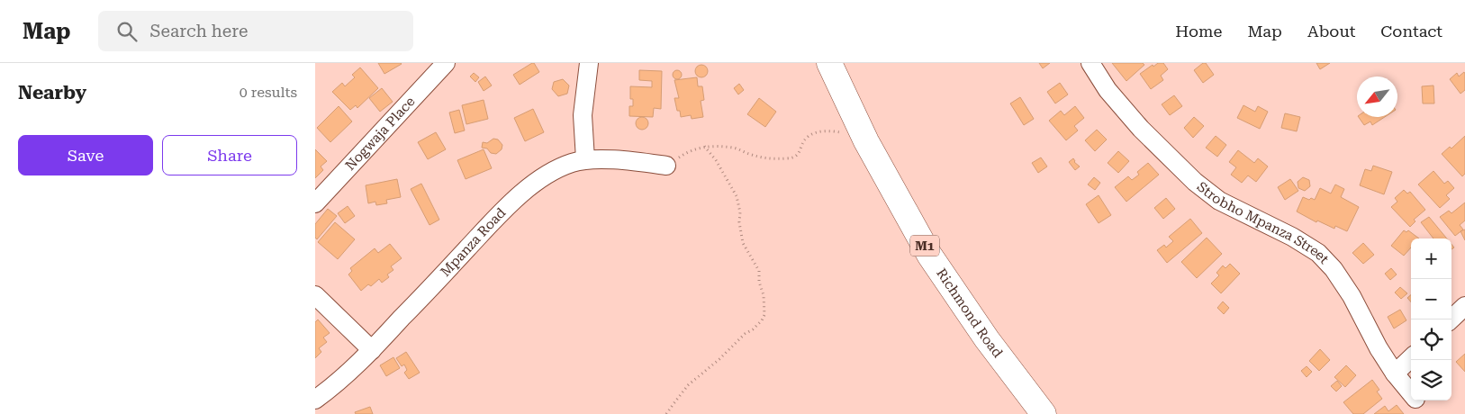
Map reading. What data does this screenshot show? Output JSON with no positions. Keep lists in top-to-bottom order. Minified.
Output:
{"streets":{"highway":["M1","Richmond Road"],"street":["Nogwaja Place","Strobho Mpanza Street","Mpanza Road"]},"north":"bottom left","page":{"header":"Map","search":"Search here","nav":["Home","Map","About","Contact"],"heading":["Nearby","0 results"],"buttons":["Save","Share"],"map_buttons":["+","−"]}}
